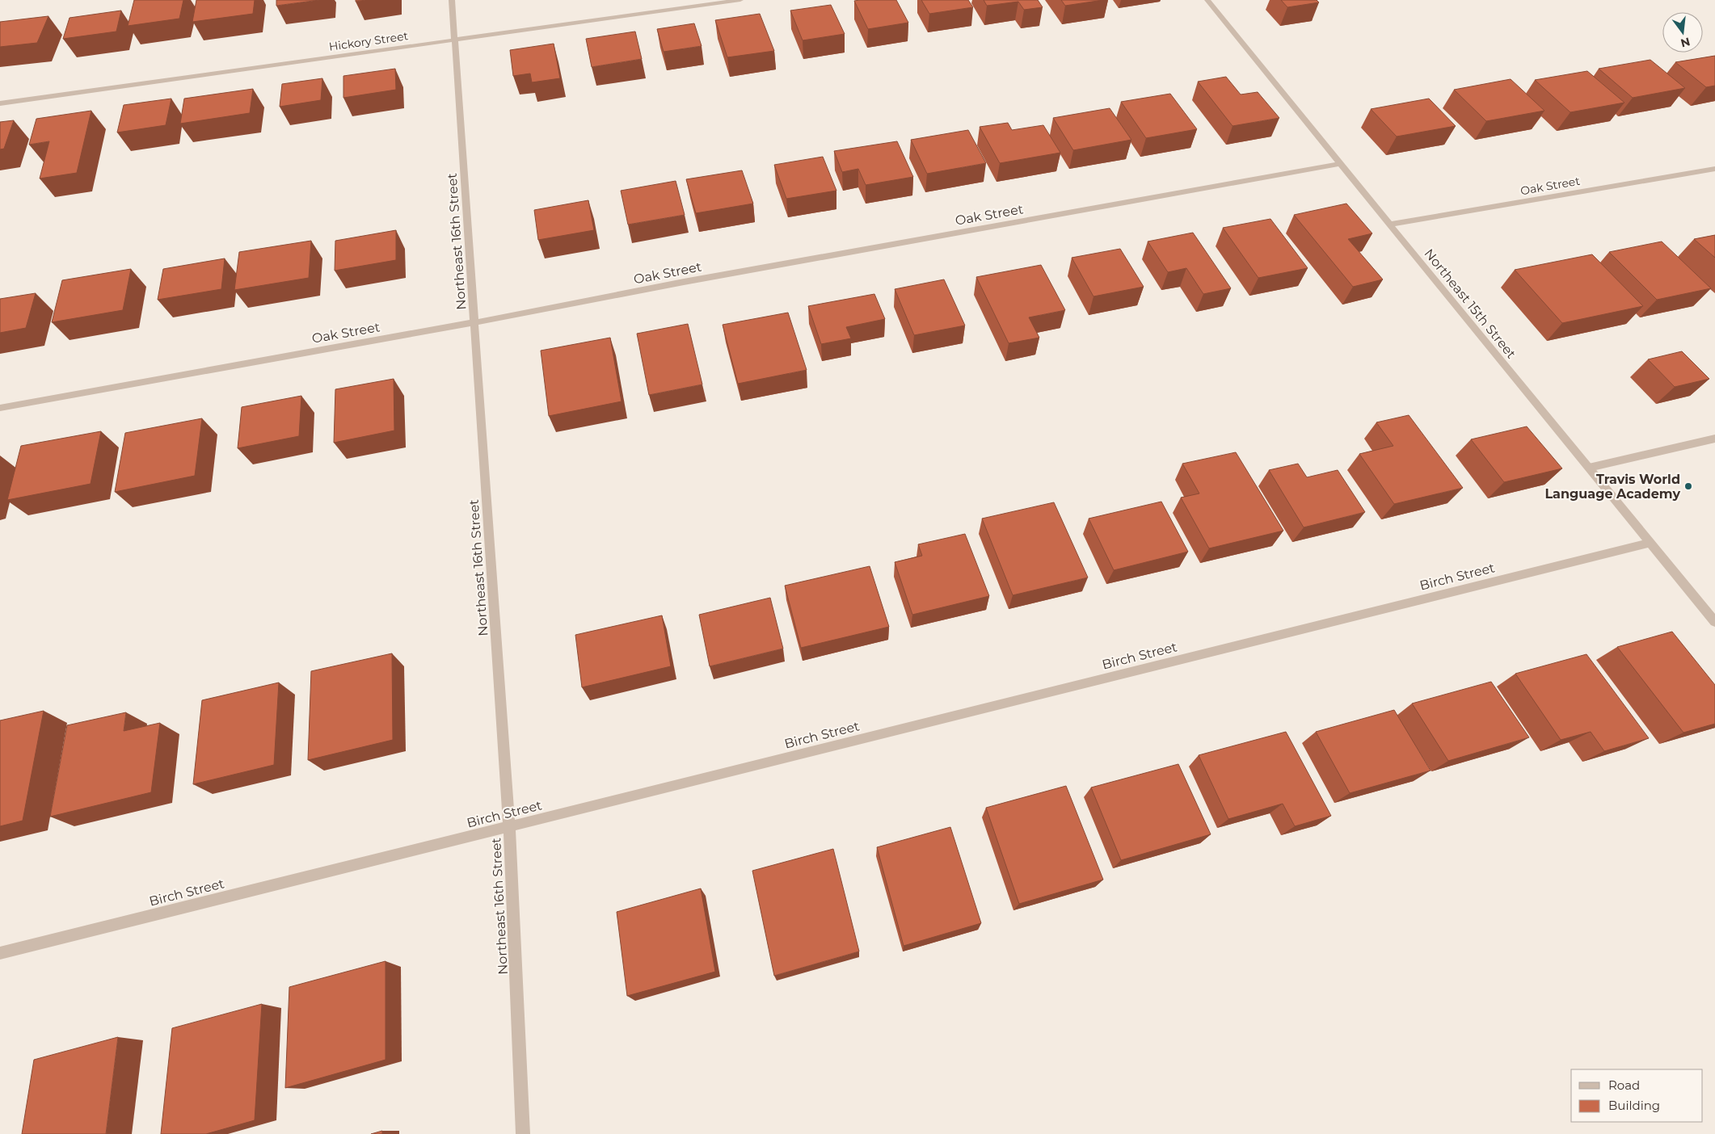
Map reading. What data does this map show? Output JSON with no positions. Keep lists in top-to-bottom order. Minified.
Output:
{"streets":{"street":["Hickory Street","Oak Street","Northeast 16th Street","Northeast 15th Street","Birch Street"]},"crossings":[["Hickory Street","Northeast 16th Street"],["Oak Street","Northeast 16th Street"],["Oak Street","Northeast 15th Street"],["Northeast 16th Street","Birch Street"],["Northeast 15th Street","Birch Street"]],"places":["Travis World Language Academy"],"legend":["Road","Building"],"north":"bottom"}
